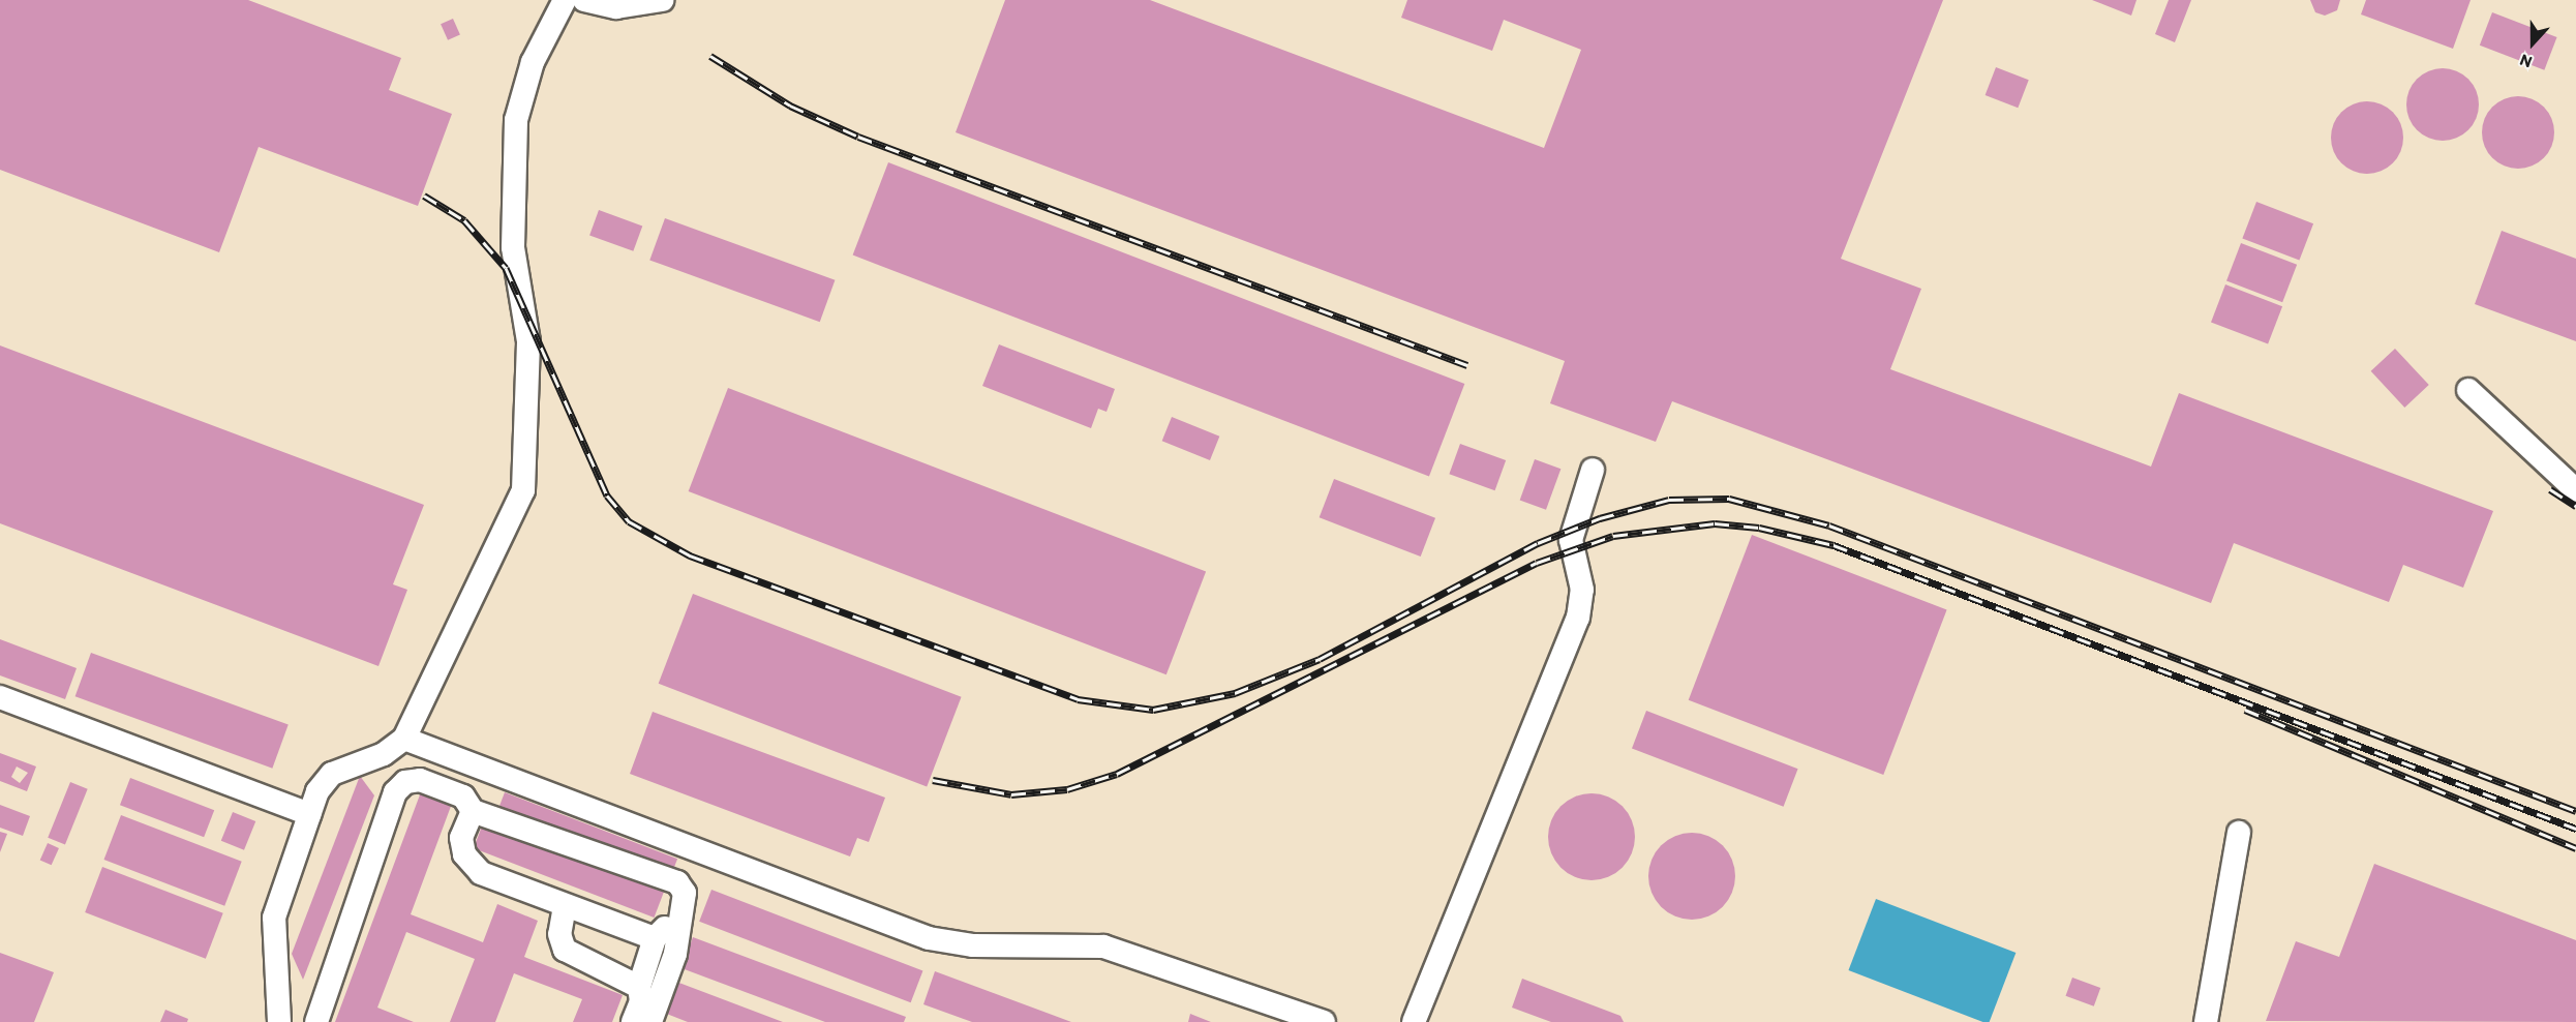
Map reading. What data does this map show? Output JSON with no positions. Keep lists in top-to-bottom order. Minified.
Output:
{"north":"bottom"}
